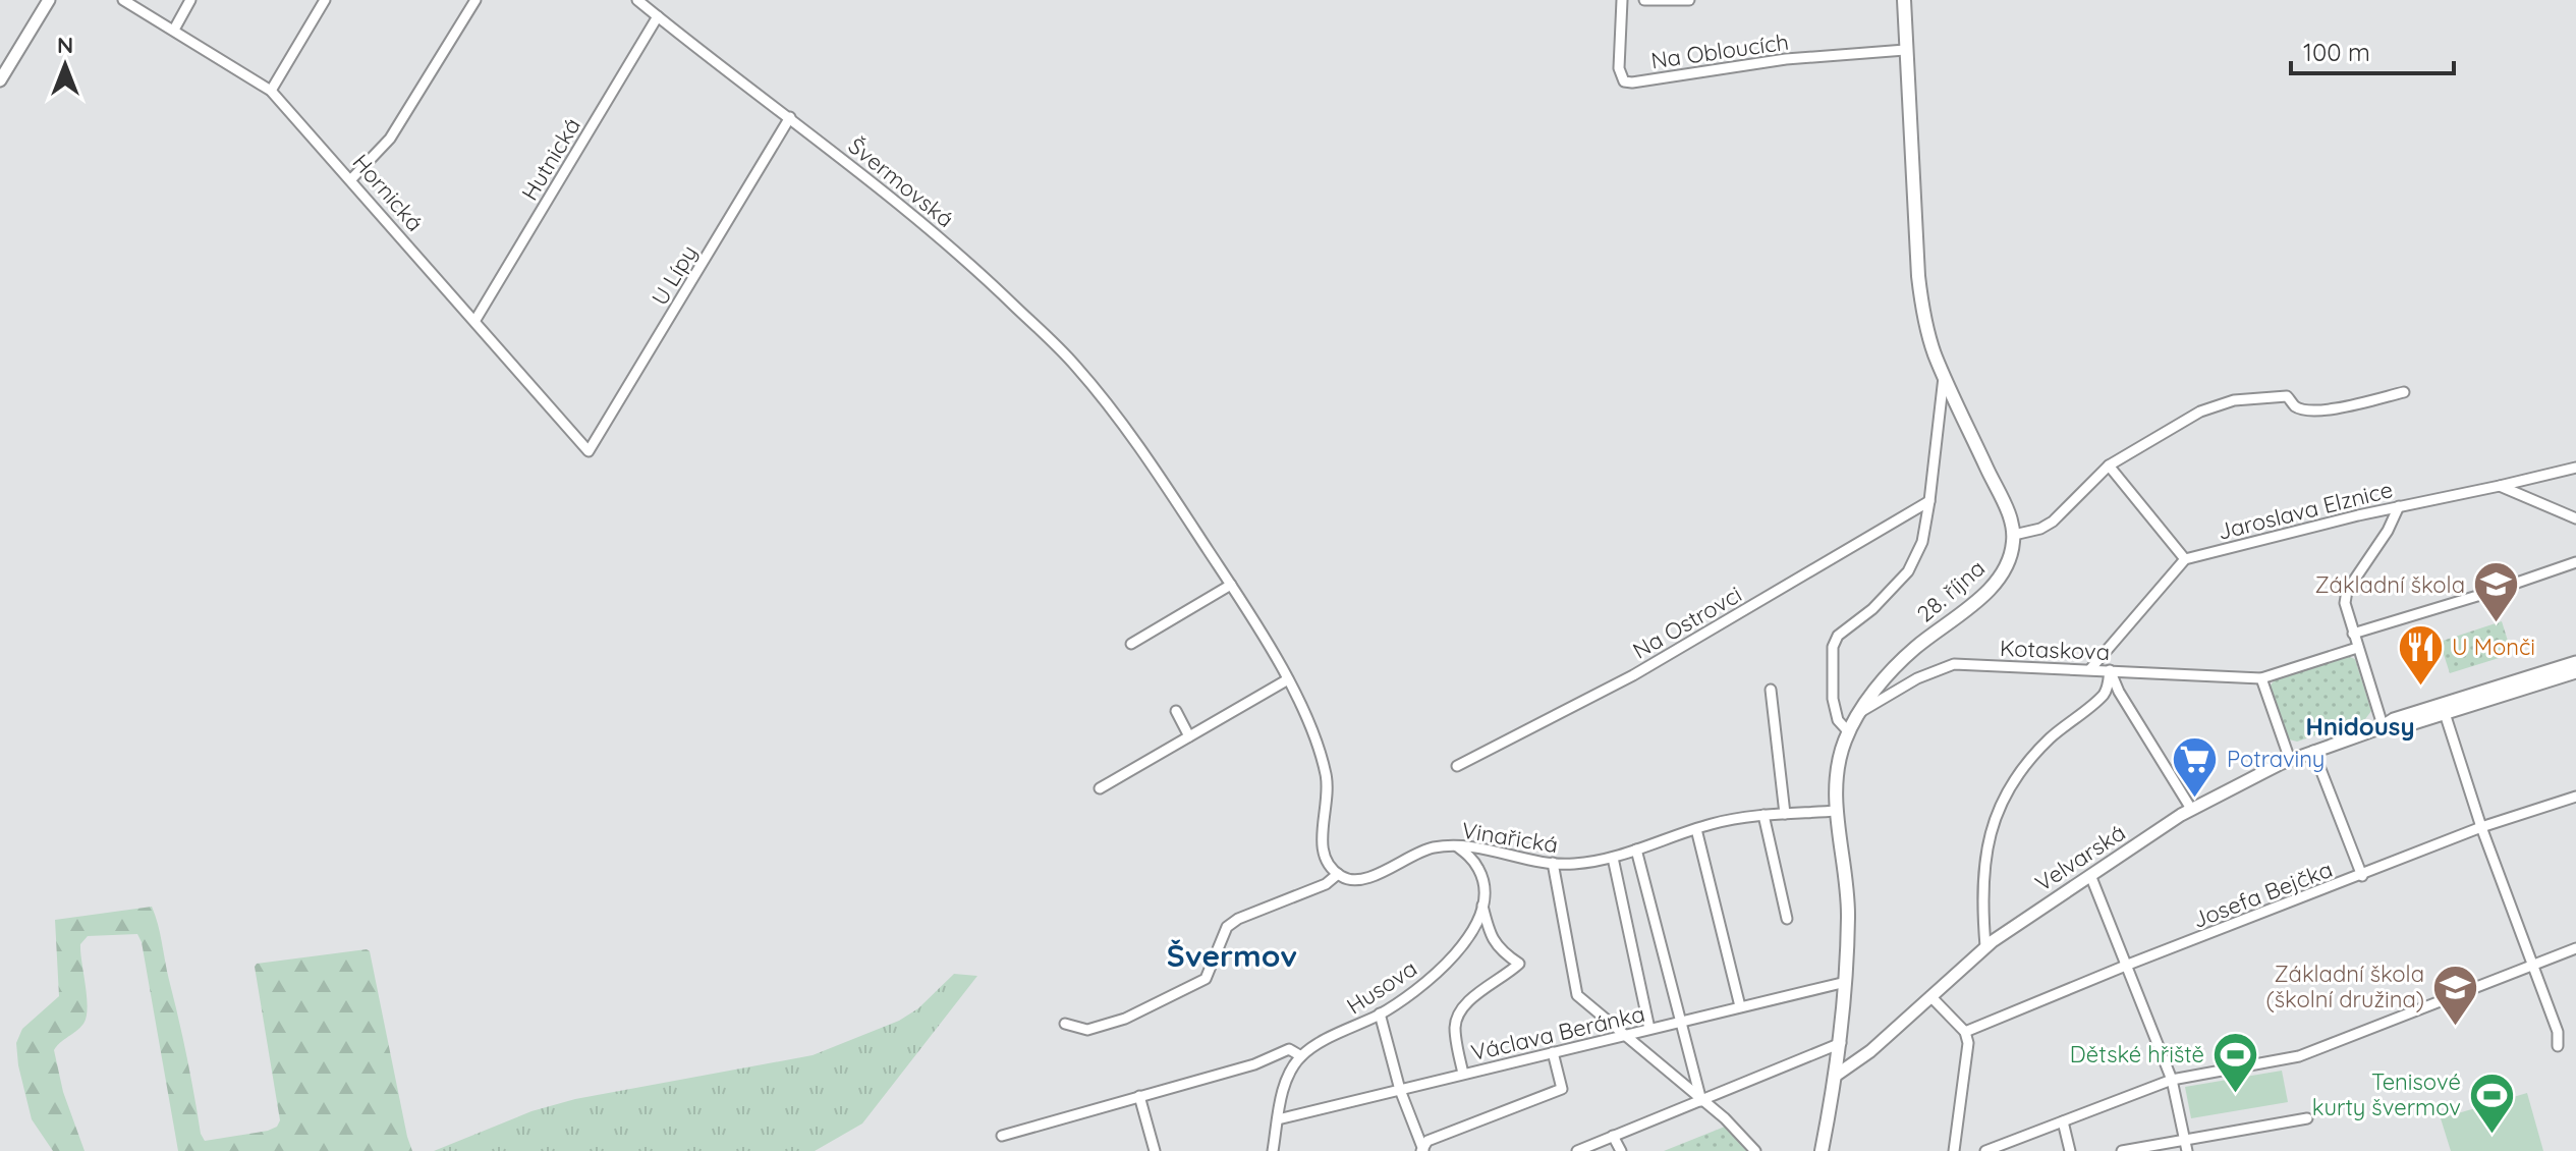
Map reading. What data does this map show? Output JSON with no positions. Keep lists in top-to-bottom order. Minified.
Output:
{"streets":{"main road":["28. října"],"street":["Na Obloucích","Hutnická","Švermovská","Hornická","U Lípy","Jaroslava Elznice","Na Ostrovci","Kotaskova","Vinařická","Velvarská","Josefa Bejčka","Husova","Václava Beránka"]},"crossings":[["Hutnická","Švermovská"],["Hutnická","Hornická"],["Švermovská","U Lípy"],["Hornická","U Lípy"],["28. října","Kotaskova"],["28. října","Vinařická"],["28. října","Velvarská"],["28. října","Václava Beránka"]],"districts":["Hnidousy","Švermov"],"places":{"school or university":["Základní škola","Základní škola (školní družina)"],"restaurant":["U Monči"],"supermarket":["Potraviny"],"sports":["Dětské hřiště","Tenisové kurty švermov"]},"scale_bar":"100 m","north":"top"}
